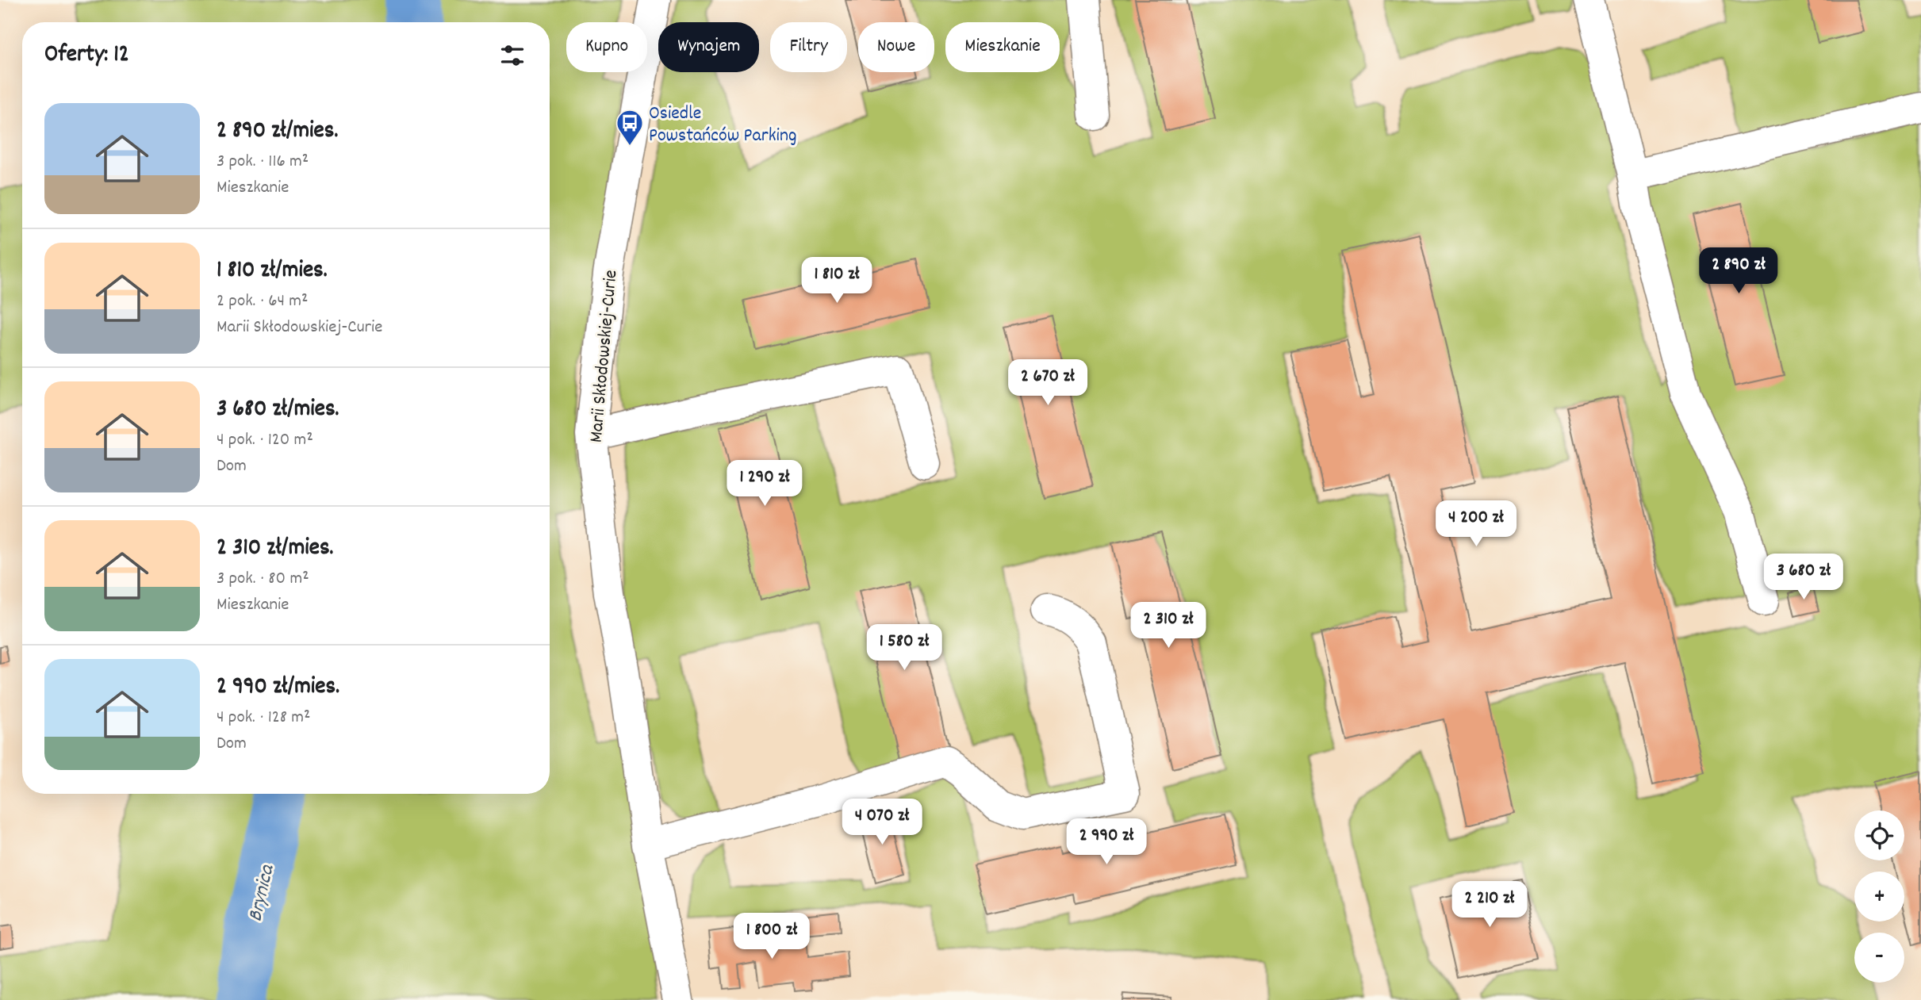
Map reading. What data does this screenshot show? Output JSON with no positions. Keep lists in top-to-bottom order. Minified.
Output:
{"streets":{"street":["Marii Skłodowskiej-Curie"]},"water":["Brynica"],"places":{"bus stop":["Osiedle Powstańców Parking"]},"page":{"chip":["Kupno","Wynajem","Filtry","Nowe","Mieszkanie"],"heading":"Oferty: 12","list":[{"name":"2 890 zł/mies.","note":"3 pok. · 116 m² · Mieszkanie"},{"name":"1 810 zł/mies.","note":"2 pok. · 64 m² · Marii Skłodowskiej-Curie"},{"name":"3 680 zł/mies.","note":"4 pok. · 120 m² · Dom"},{"name":"2 310 zł/mies.","note":"3 pok. · 80 m² · Mieszkanie"},{"name":"2 990 zł/mies.","note":"4 pok. · 128 m² · Dom"}],"price":["2 890 zł","1 810 zł","2 670 zł","1 290 zł","4 200 zł","3 680 zł","2 310 zł","1 580 zł","4 070 zł","2 990 zł","2 210 zł","1 800 zł"],"map_buttons":["+","−"]}}
